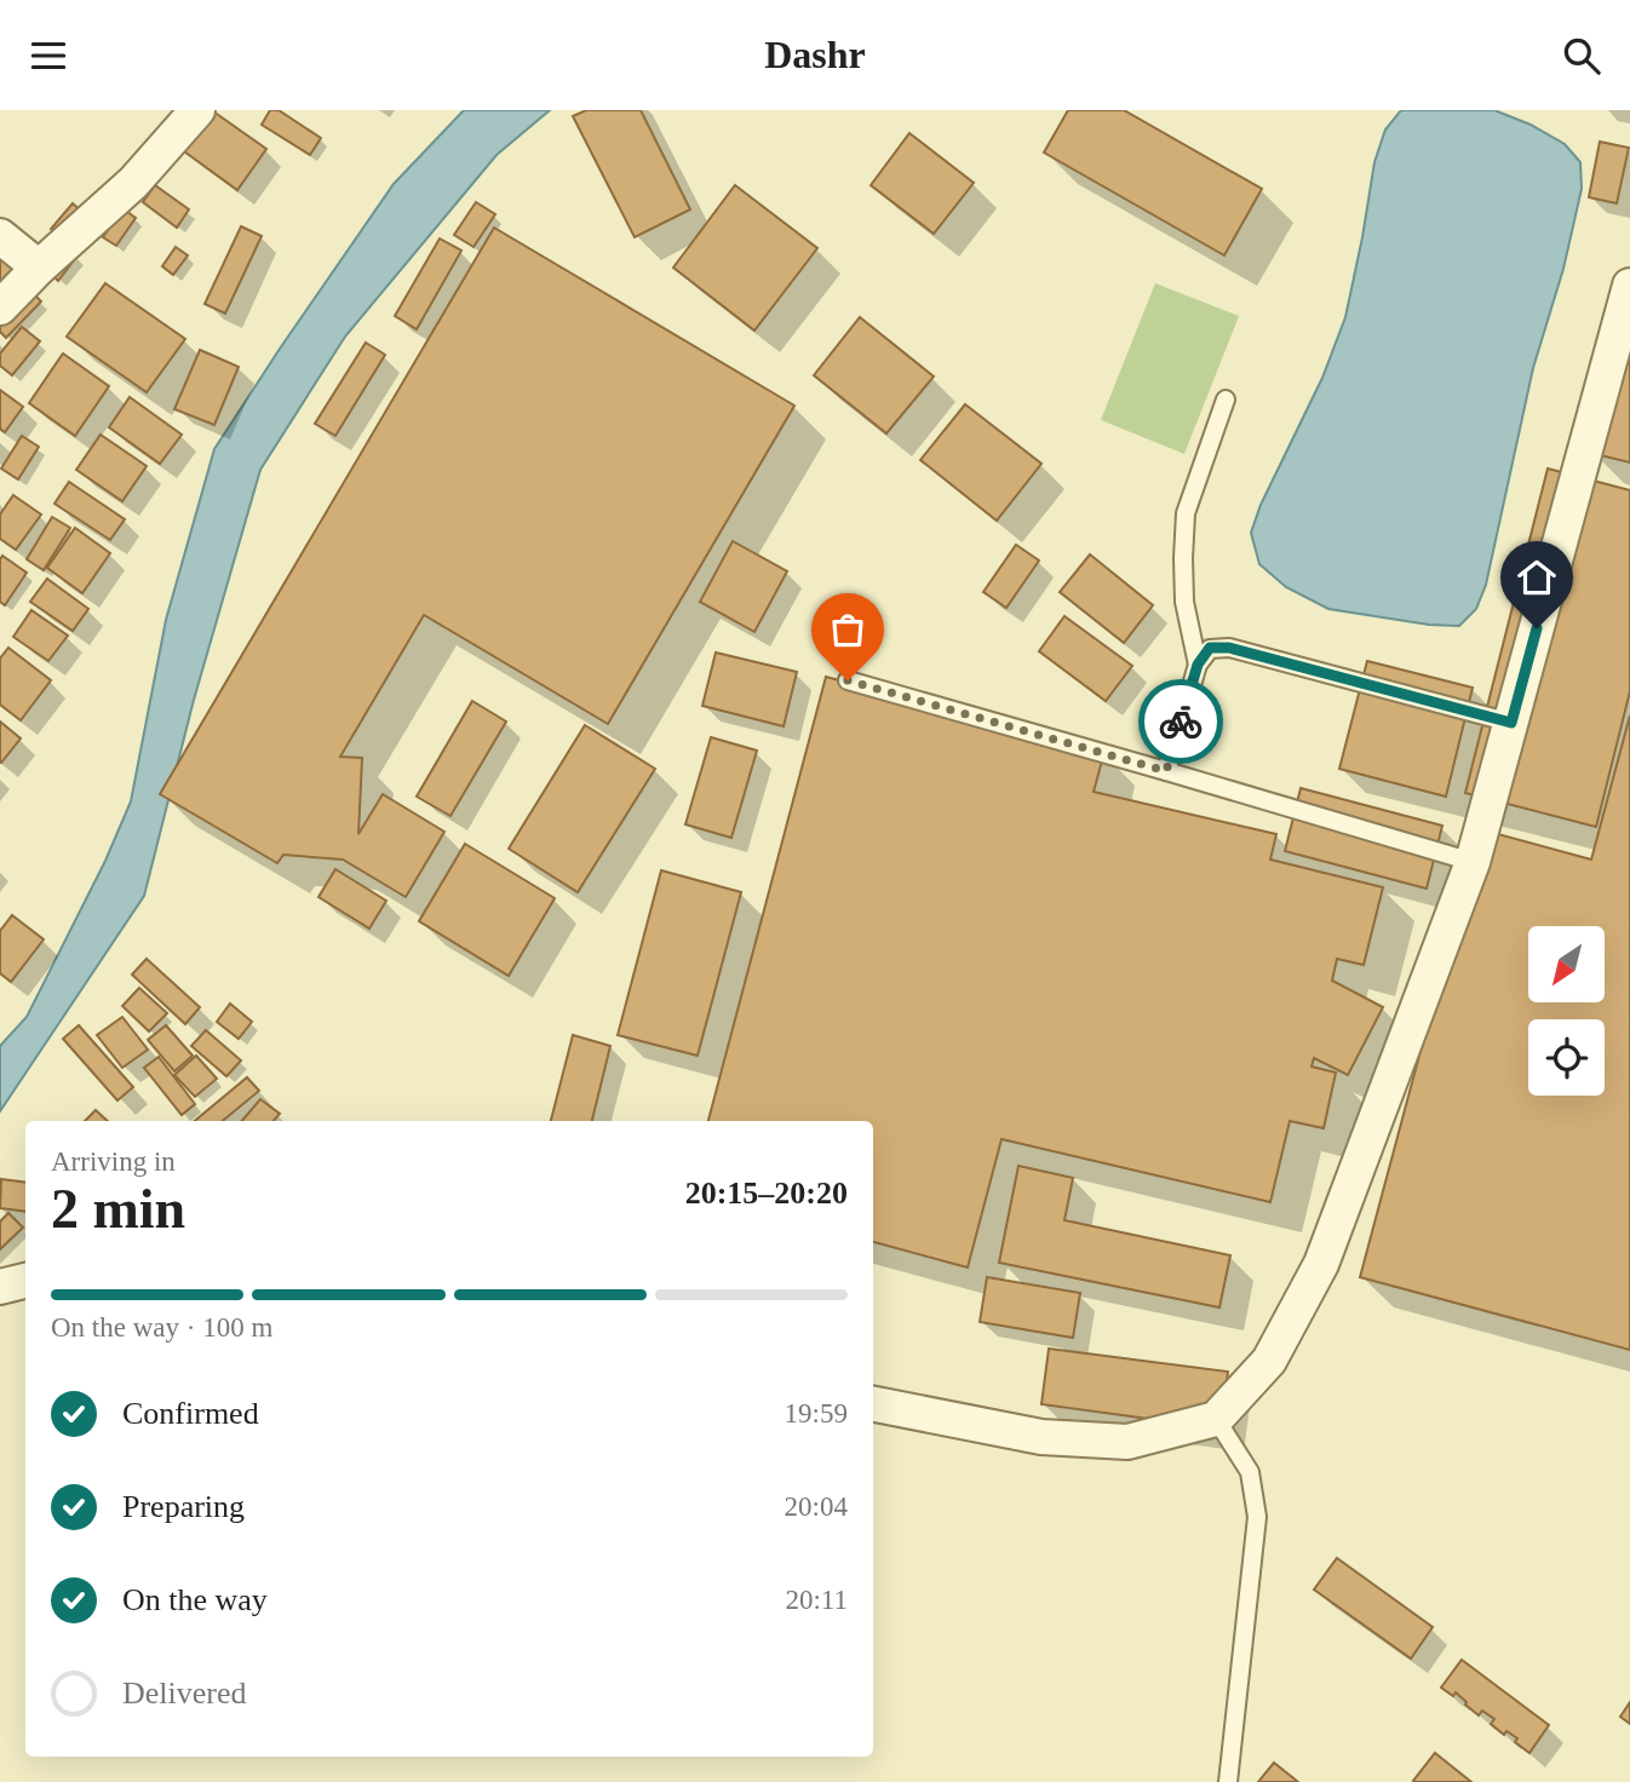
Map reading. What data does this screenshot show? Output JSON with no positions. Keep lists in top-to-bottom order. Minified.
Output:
{"north":"bottom left","page":{"header":"Dashr","heading":["2 min","Arriving in","20:15–20:20"],"bar":"On the way · 100 m","list":[["Confirmed","19:59"],["Preparing","20:04"],["On the way","20:11"],"Delivered"]}}
